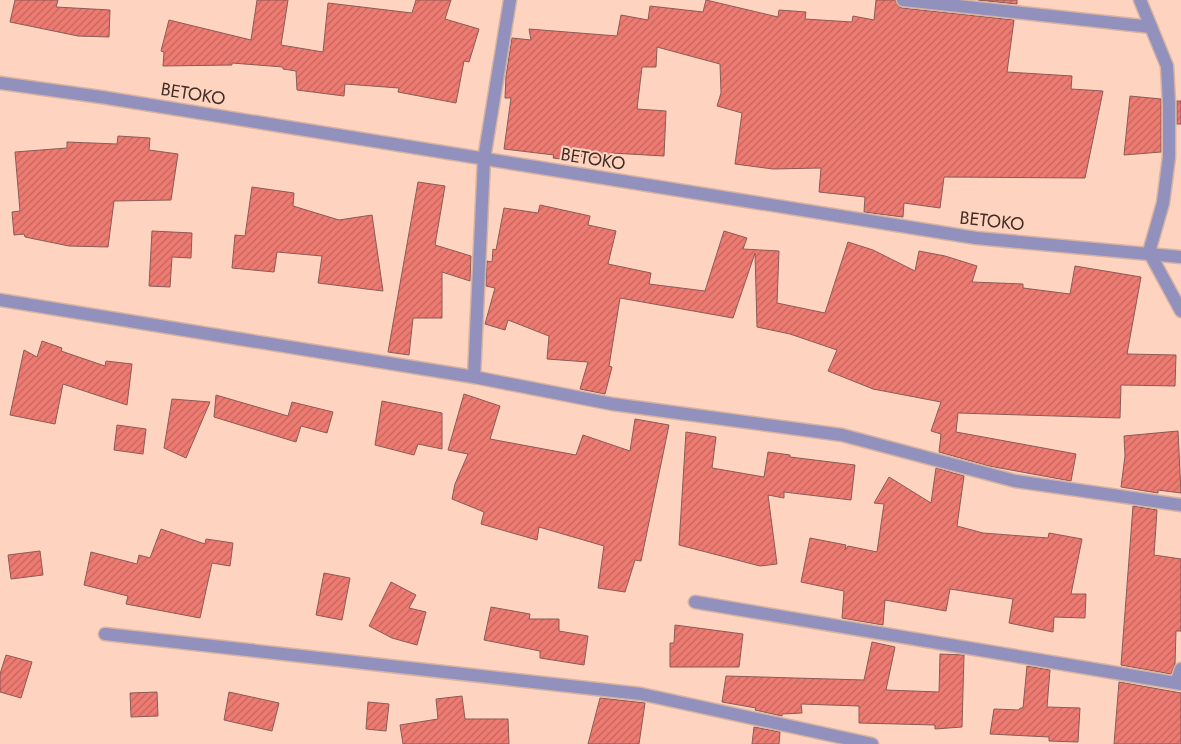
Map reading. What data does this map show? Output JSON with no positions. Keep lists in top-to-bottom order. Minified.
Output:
{"streets":{"street":["BETOKO"]}}
